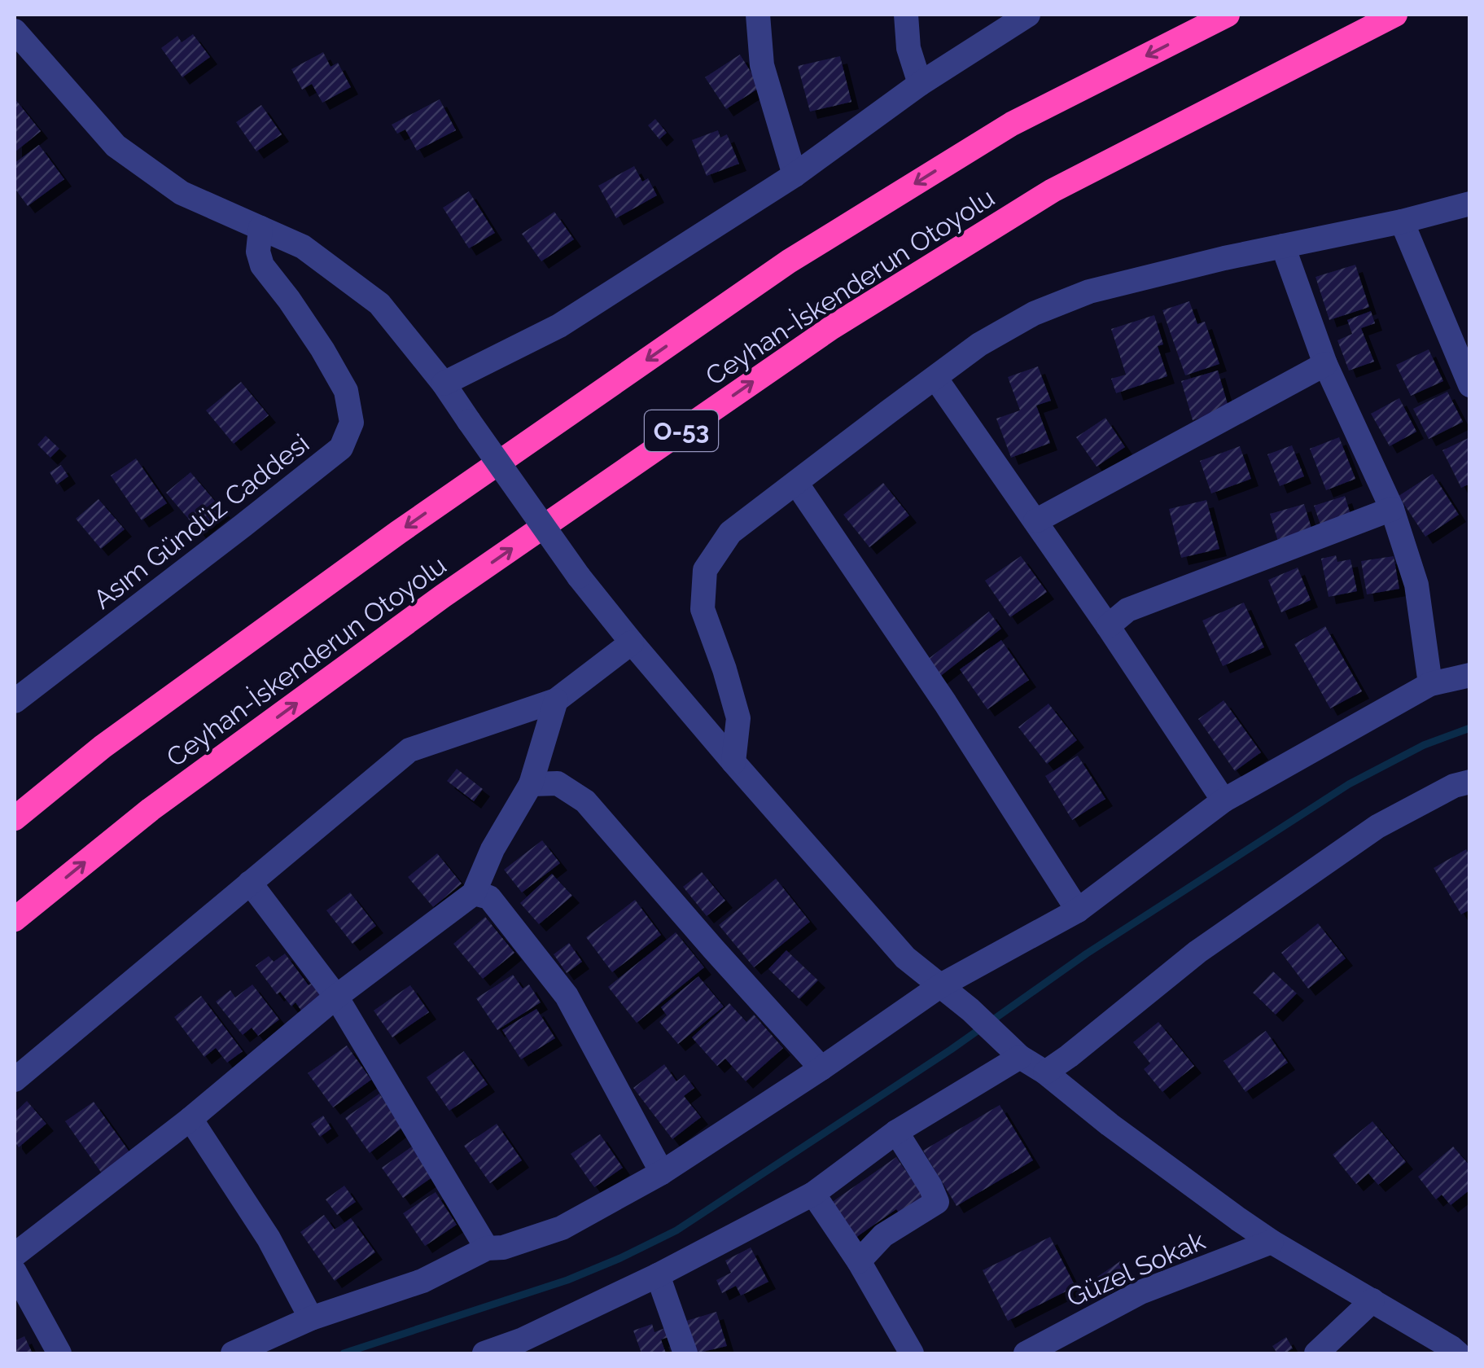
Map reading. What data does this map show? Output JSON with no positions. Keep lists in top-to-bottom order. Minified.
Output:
{"streets":{"highway":["Ceyhan-İskenderun Otoyolu","O-53"],"street":["Asım Gündüz Caddesi","Güzel Sokak"]}}
